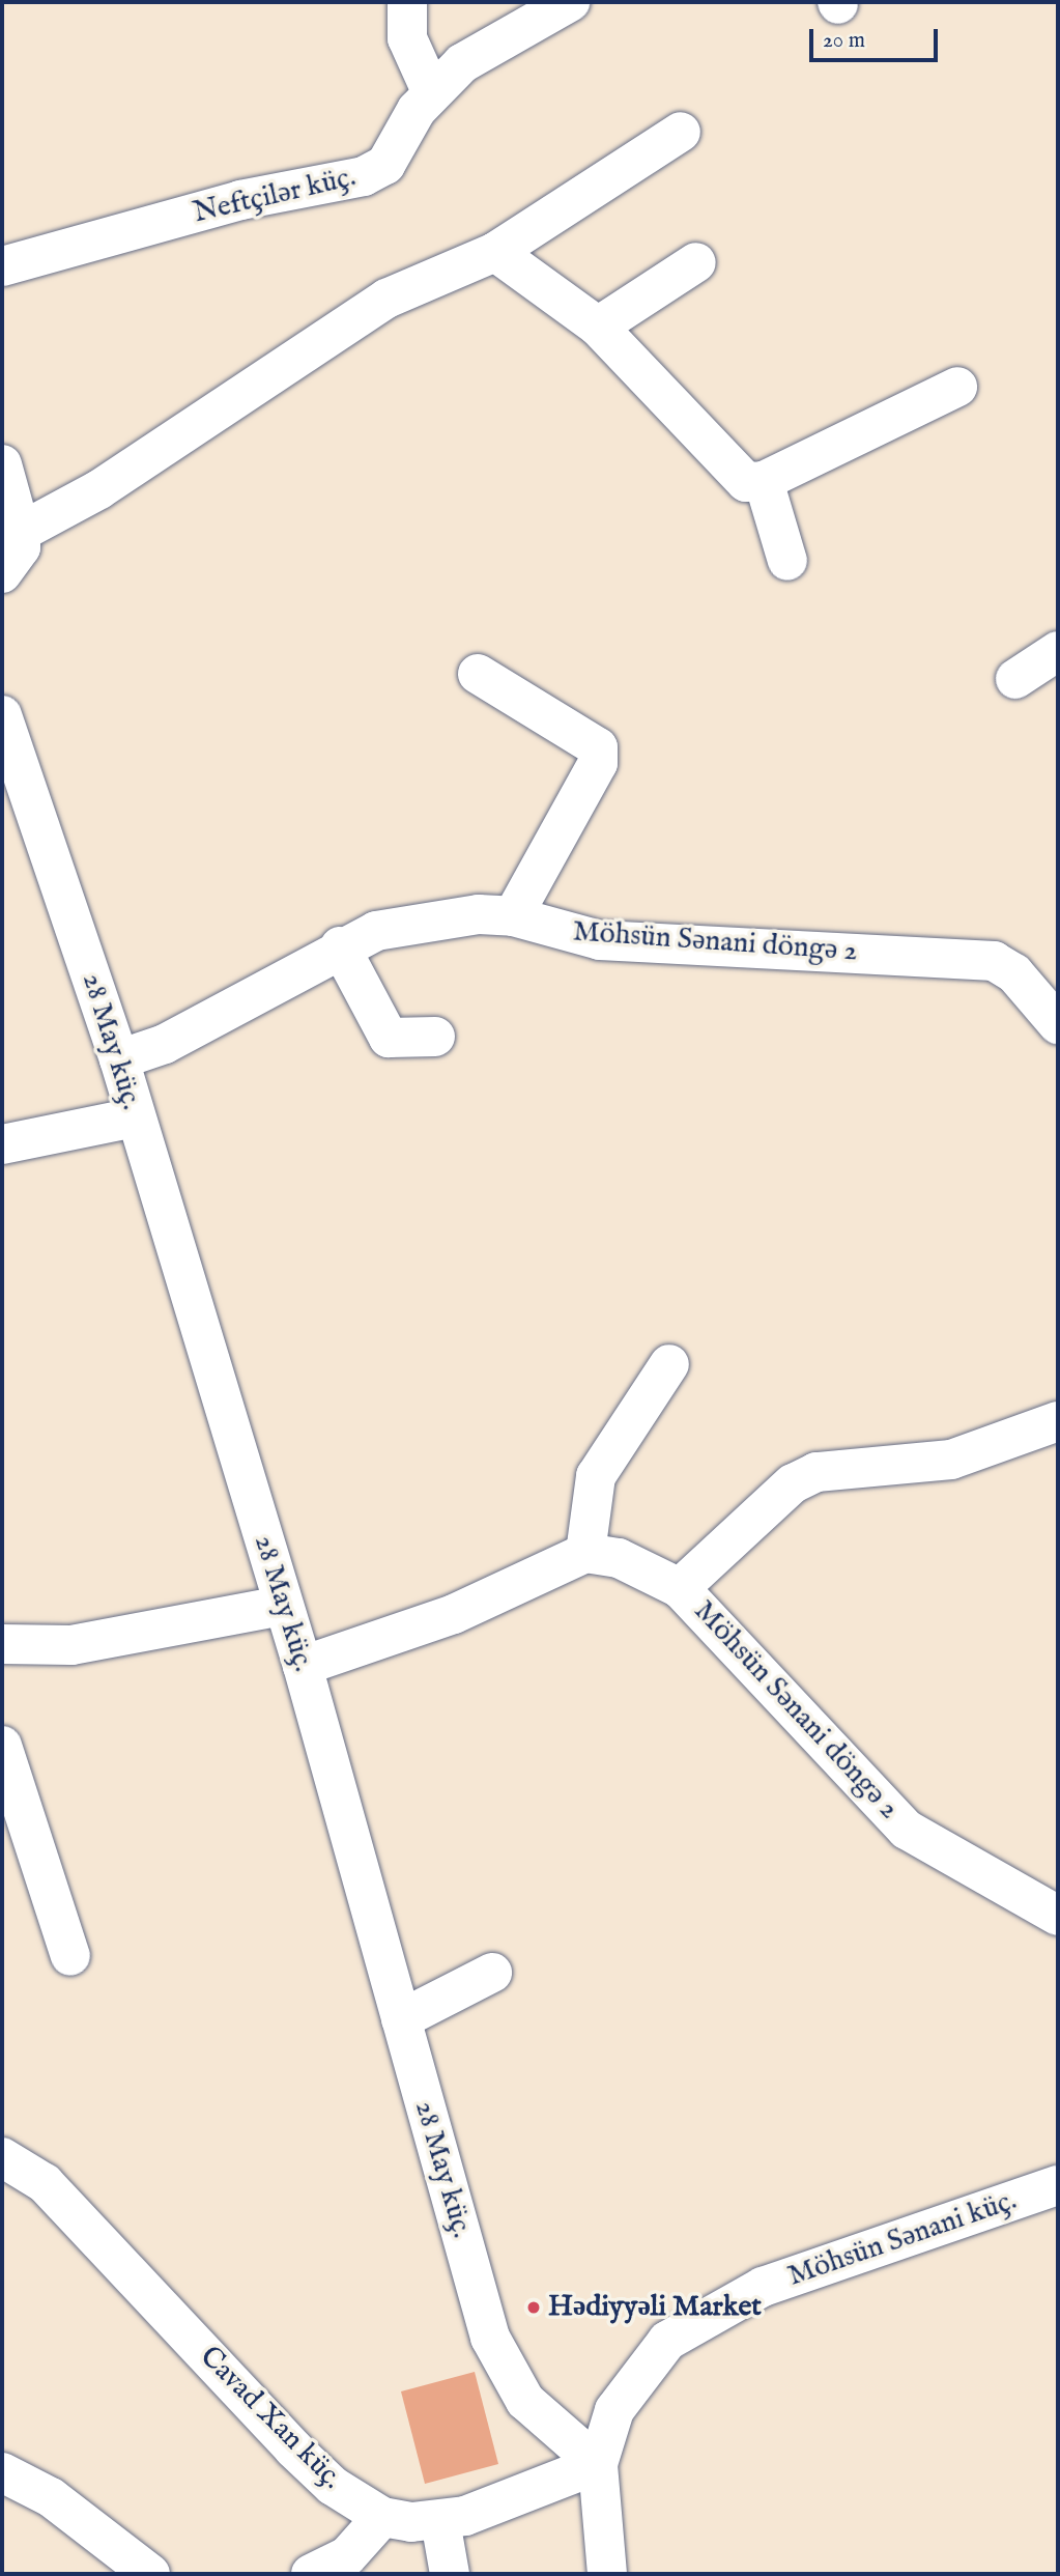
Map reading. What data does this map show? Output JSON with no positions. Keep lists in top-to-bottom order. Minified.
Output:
{"streets":{"street":["Neftçilər küç.","Möhsün Sənani döngə 2","28 May küç.","Möhsün Sənani küç.","Cavad Xan küç."]},"crossings":[["Möhsün Sənani döngə 2","28 May küç."],["28 May küç.","Möhsün Sənani küç."]],"places":["Hədiyyəli Market"],"scale_bar":"20 m"}
